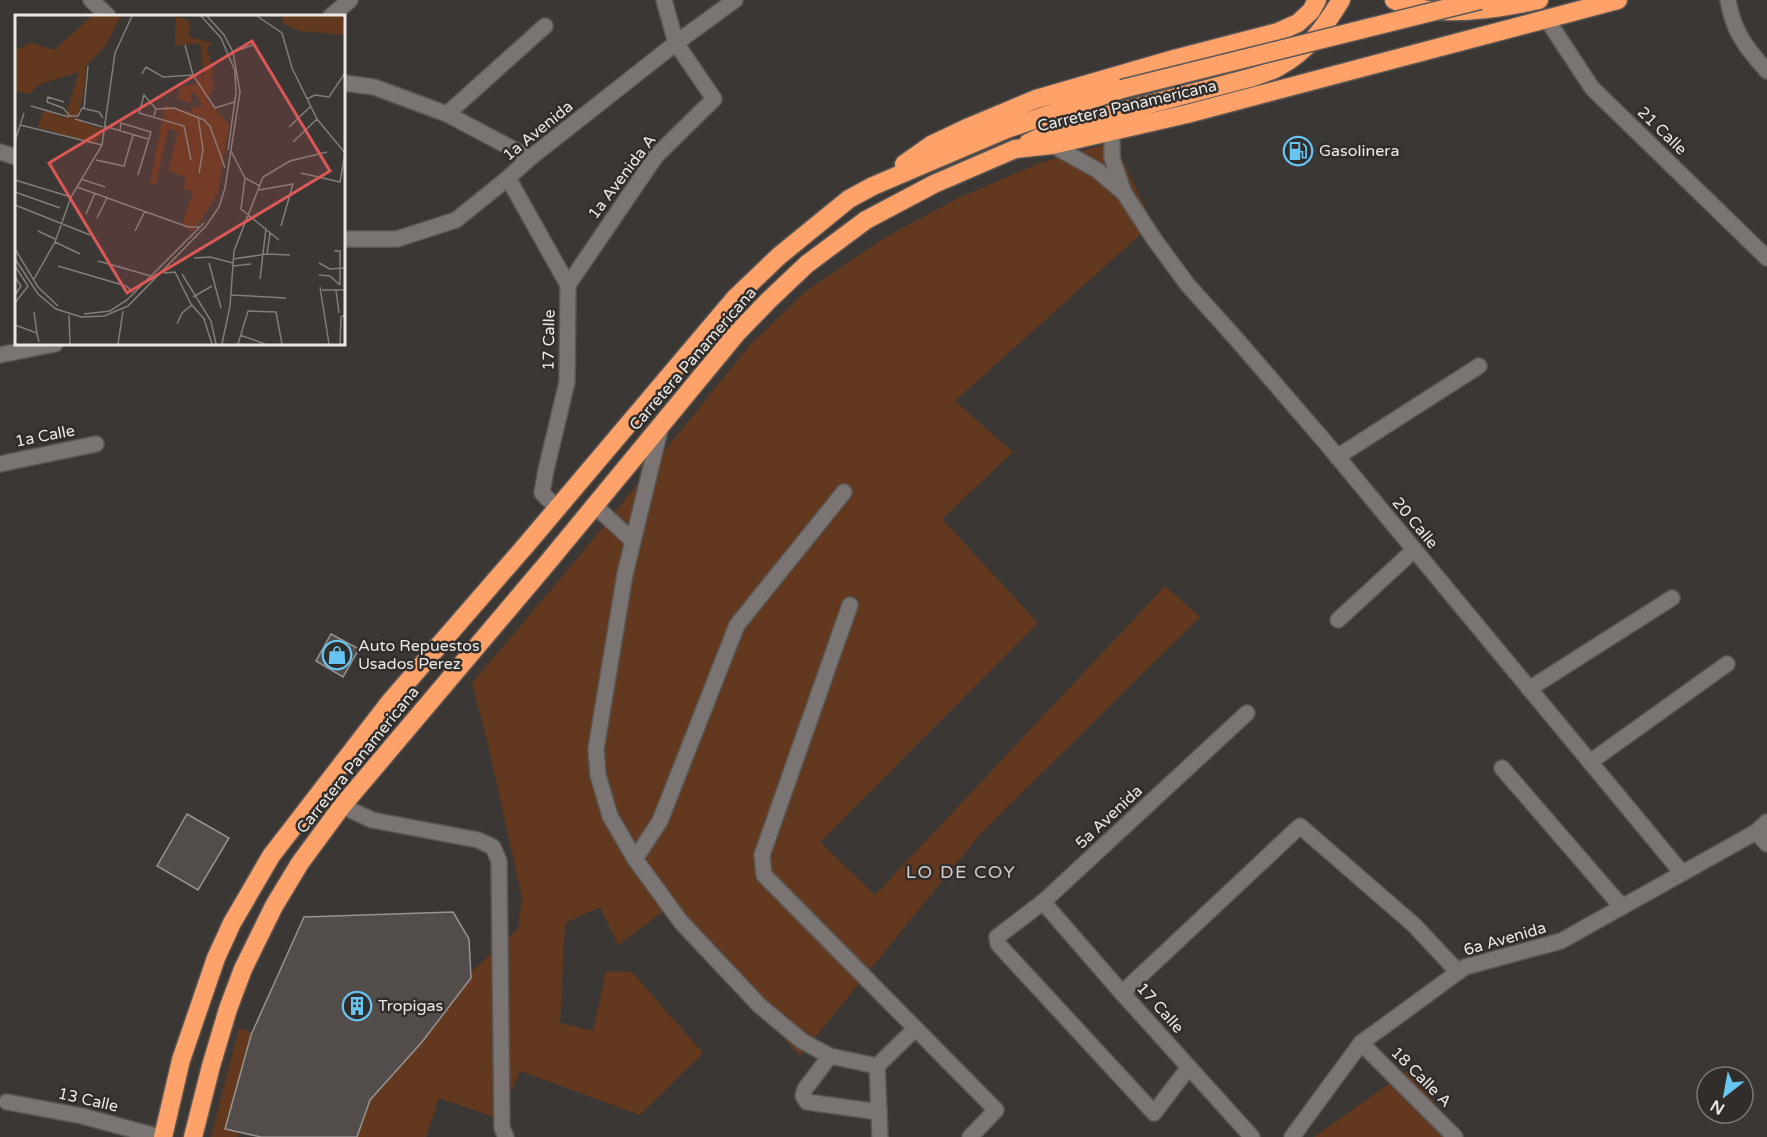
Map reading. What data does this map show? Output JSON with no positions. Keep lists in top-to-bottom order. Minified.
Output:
{"streets":{"highway":["Carretera Panamericana"],"street":["1a Avenida","21 Calle","1a Avenida A","17 Calle","1a Calle","20 Calle","5a Avenida","6a Avenida","18 Calle A","13 Calle"]},"crossings":[["Carretera Panamericana","21 Calle"],["Carretera Panamericana","17 Calle"],["Carretera Panamericana","20 Calle"],["Carretera Panamericana","13 Calle"],["1a Avenida","1a Avenida A"],["1a Avenida","17 Calle"],["1a Avenida A","17 Calle"],["17 Calle","5a Avenida"],["20 Calle","6a Avenida"],["6a Avenida","18 Calle A"]],"districts":["LO DE COY"],"places":{"fuel station":["Gasolinera"],"shop":["Auto Repuestos Usados Perez"],"building":["Tropigas"]},"north":"bottom left"}
